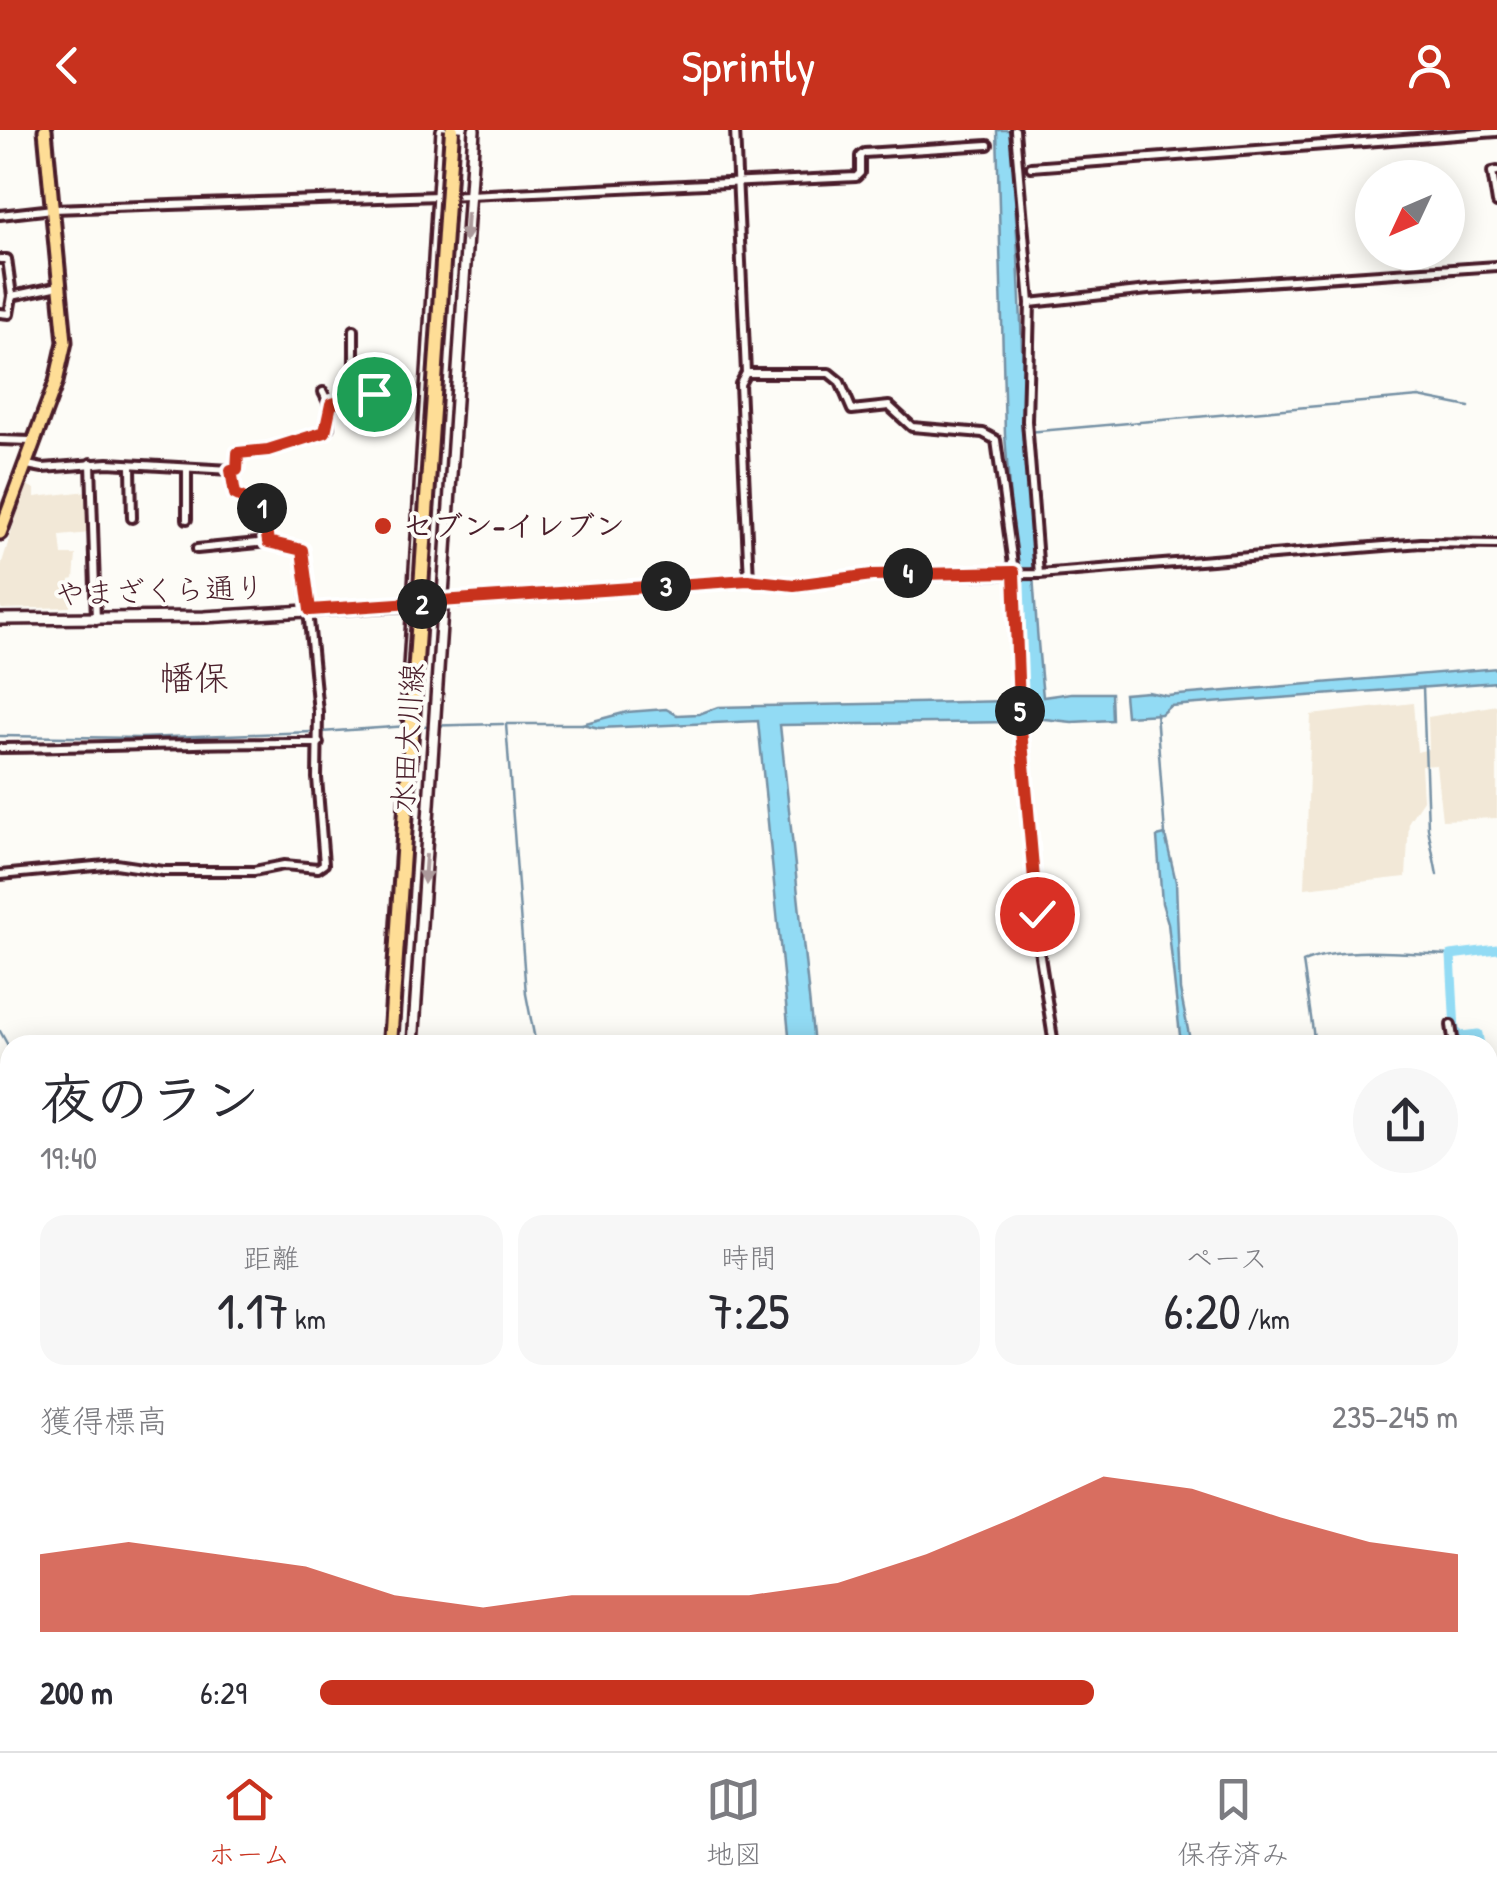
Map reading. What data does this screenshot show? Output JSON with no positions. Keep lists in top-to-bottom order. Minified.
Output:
{"streets":{"main road":["やまざくら通り","水田大川線"]},"crossings":[["やまざくら通り","水田大川線"]],"districts":["幡保"],"places":["セブン-イレブン"],"north":"bottom left","page":{"header":"Sprintly","pins":["1","4","3","2","5"],"heading":["夜のラン","19:40"],"stats":[["距離","1.17 km"],["時間","7:25"],["ペース","6:20 /km"]],"chart":["獲得標高","235–245 m"],"list":[{"name":"200 m","note":"6:29"}],"tabs":["ホーム","地図","保存済み"]}}
